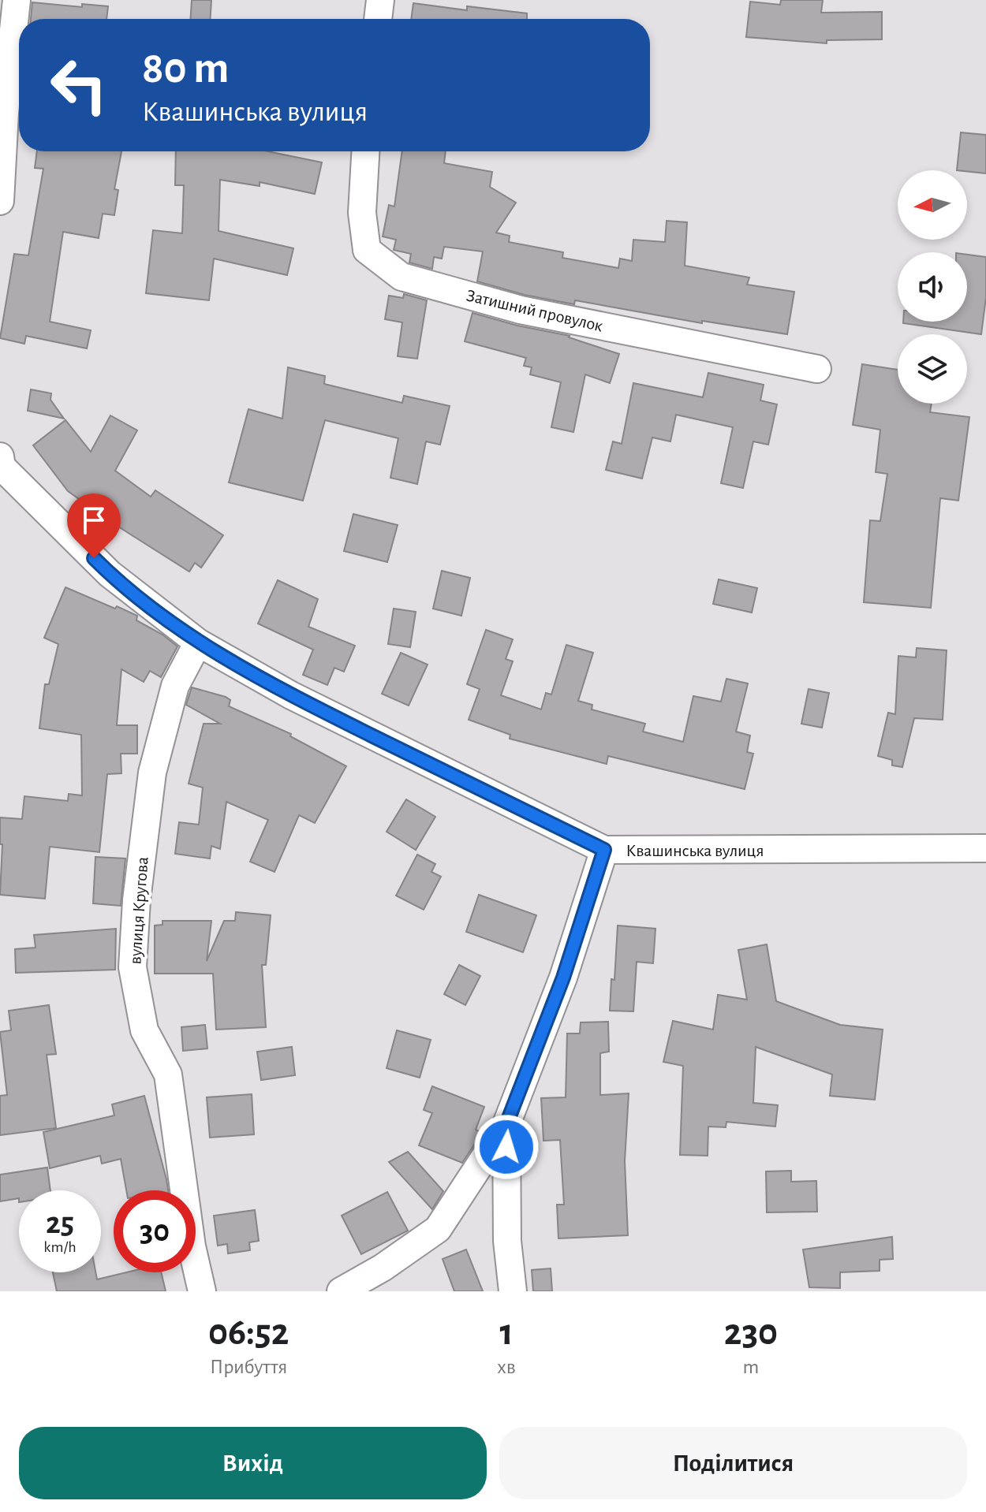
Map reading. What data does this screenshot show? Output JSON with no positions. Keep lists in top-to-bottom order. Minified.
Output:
{"streets":{"street":["Затишний провулок","Квашинська вулиця","вулиця Кругова"]},"crossings":[["Квашинська вулиця","вулиця Кругова"]],"north":"left","page":{"turn":["80 m","Квашинська вулиця"],"speed":"25 km/h","limit":"30","eta":["06:52","Прибуття","1","хв","230","m"],"buttons":["Вихід","Поділитися"]}}
